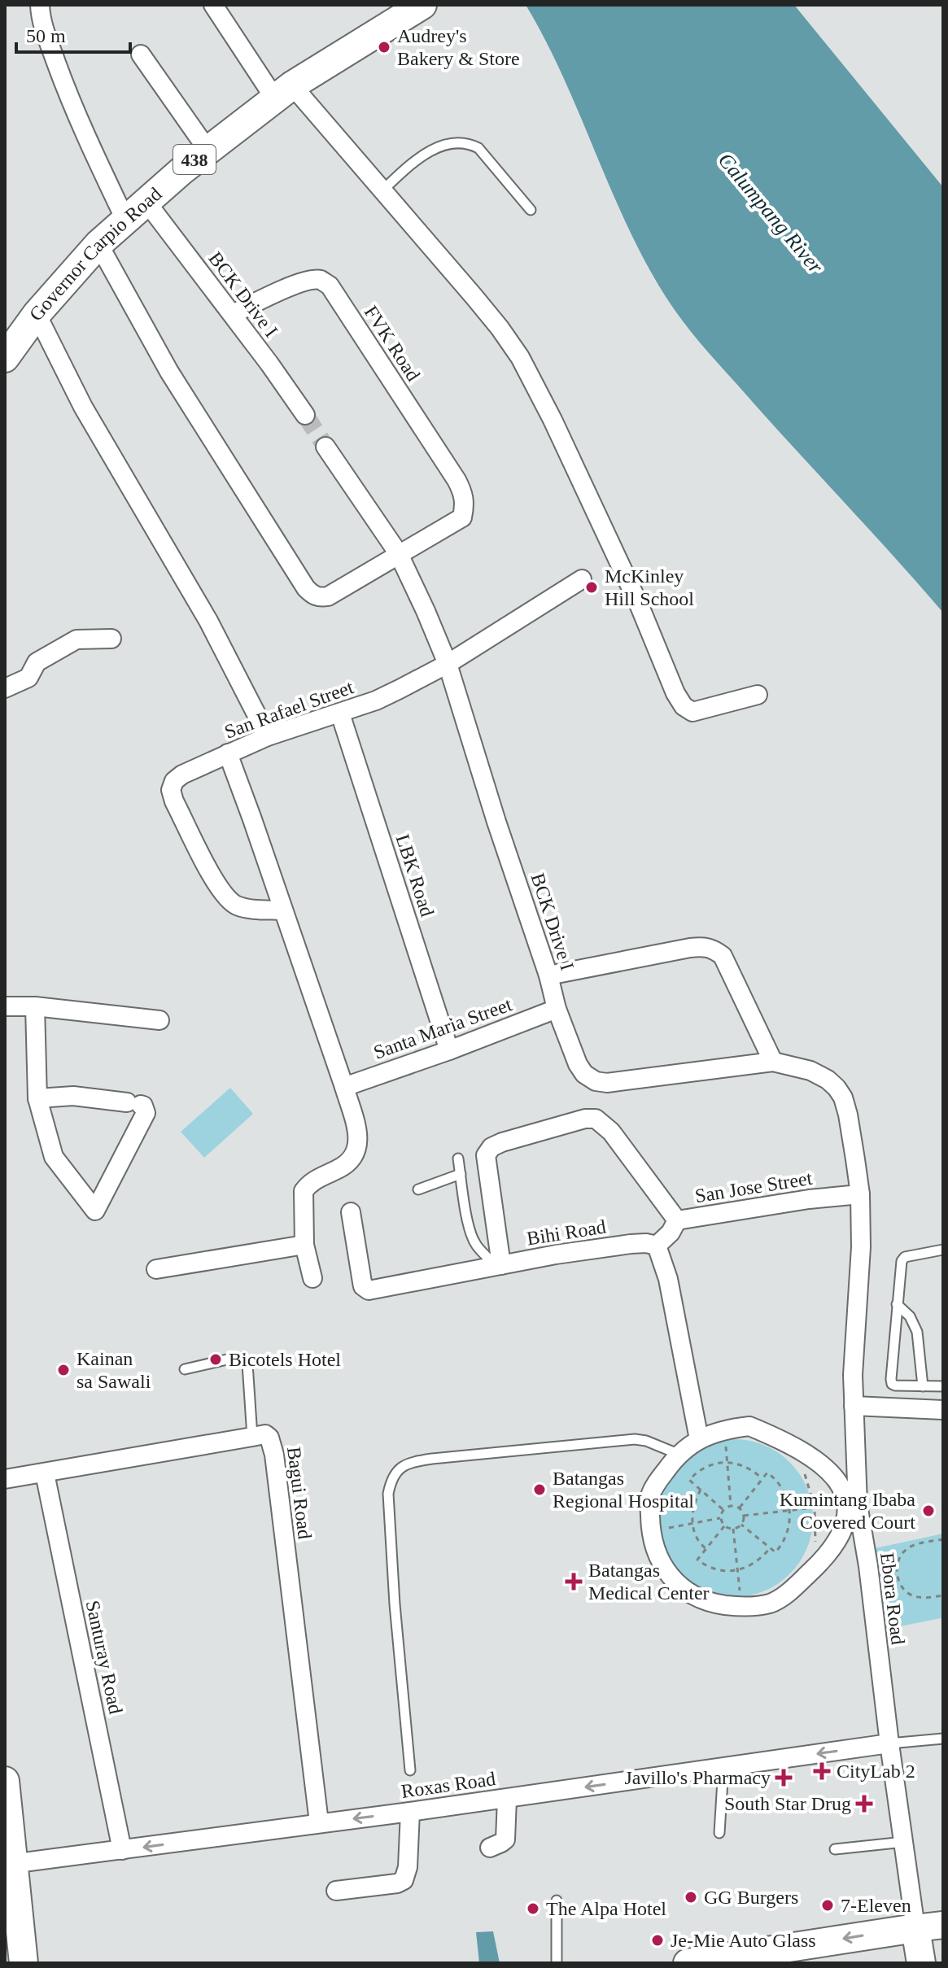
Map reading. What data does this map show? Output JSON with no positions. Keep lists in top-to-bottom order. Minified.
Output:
{"streets":{"main road":["438","Governor Carpio Road"],"street":["BCK Drive I","FVK Road","San Rafael Street","LBK Road","Santa Maria Street","San Jose Street","Bihi Road","Bagui Road","Ebora Road","Santuray Road","Roxas Road"]},"crossings":[["Governor Carpio Road","BCK Drive I"],["BCK Drive I","FVK Road"],["BCK Drive I","San Rafael Street"],["BCK Drive I","Santa Maria Street"],["BCK Drive I","San Jose Street"],["BCK Drive I","Ebora Road"],["San Rafael Street","LBK Road"],["LBK Road","Santa Maria Street"],["San Jose Street","Bihi Road"],["San Jose Street","Ebora Road"],["Bagui Road","Roxas Road"],["Ebora Road","Roxas Road"],["Santuray Road","Roxas Road"]],"one_way":["Roxas Road"],"water":["Calumpang River"],"places":{"other":["Audrey's Bakery & Store","McKinley Hill School","Bicotels Hotel","Kainan sa Sawali","Batangas Regional Hospital","Kumintang Ibaba Covered Court","GG Burgers","7-Eleven","The Alpa Hotel","Je-Mie Auto Glass"],"health":["Batangas Medical Center","CityLab 2","Javillo's Pharmacy","South Star Drug"]},"scale_bar":"50 m"}
